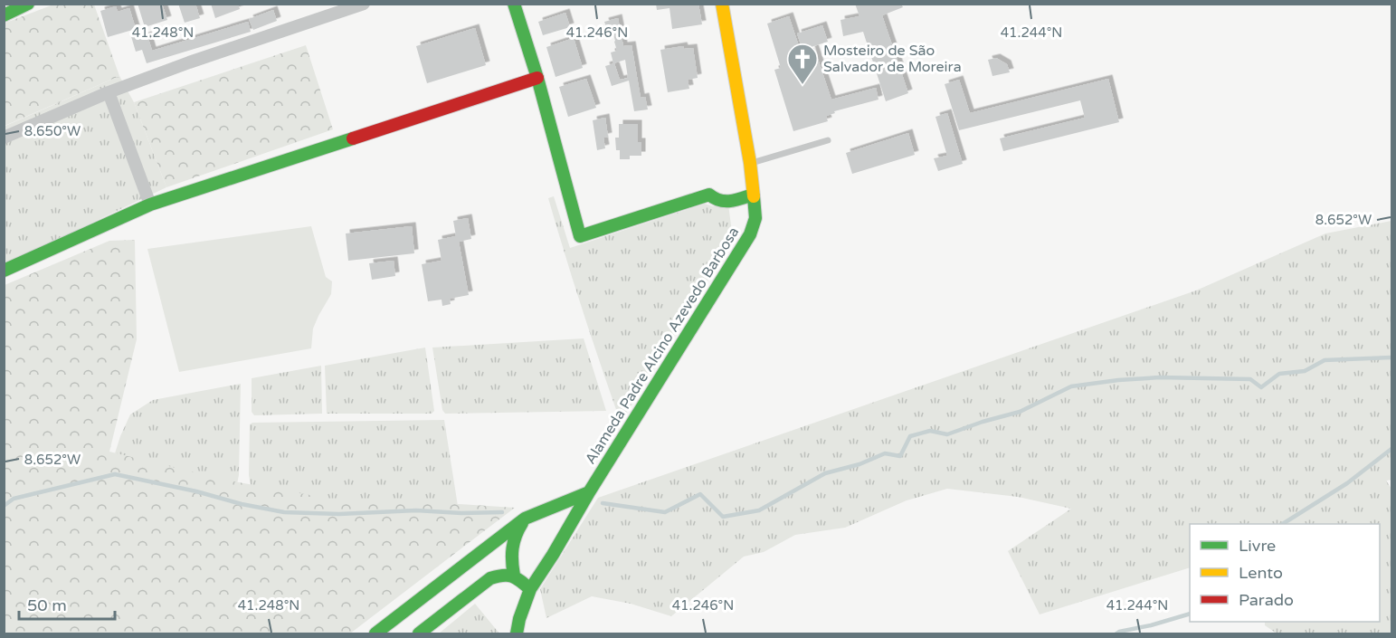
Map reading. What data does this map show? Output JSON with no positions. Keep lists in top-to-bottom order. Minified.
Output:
{"streets":{"street":["Alameda Padre Alcino Azevedo Barbosa"]},"places":{"church":["Mosteiro de São Salvador de Moreira"]},"legend":["Livre","Lento","Parado"],"scale_bar":"50 m","coordinates":["41.248°N","41.246°N","41.244°N","8.650°W","8.652°W"]}
